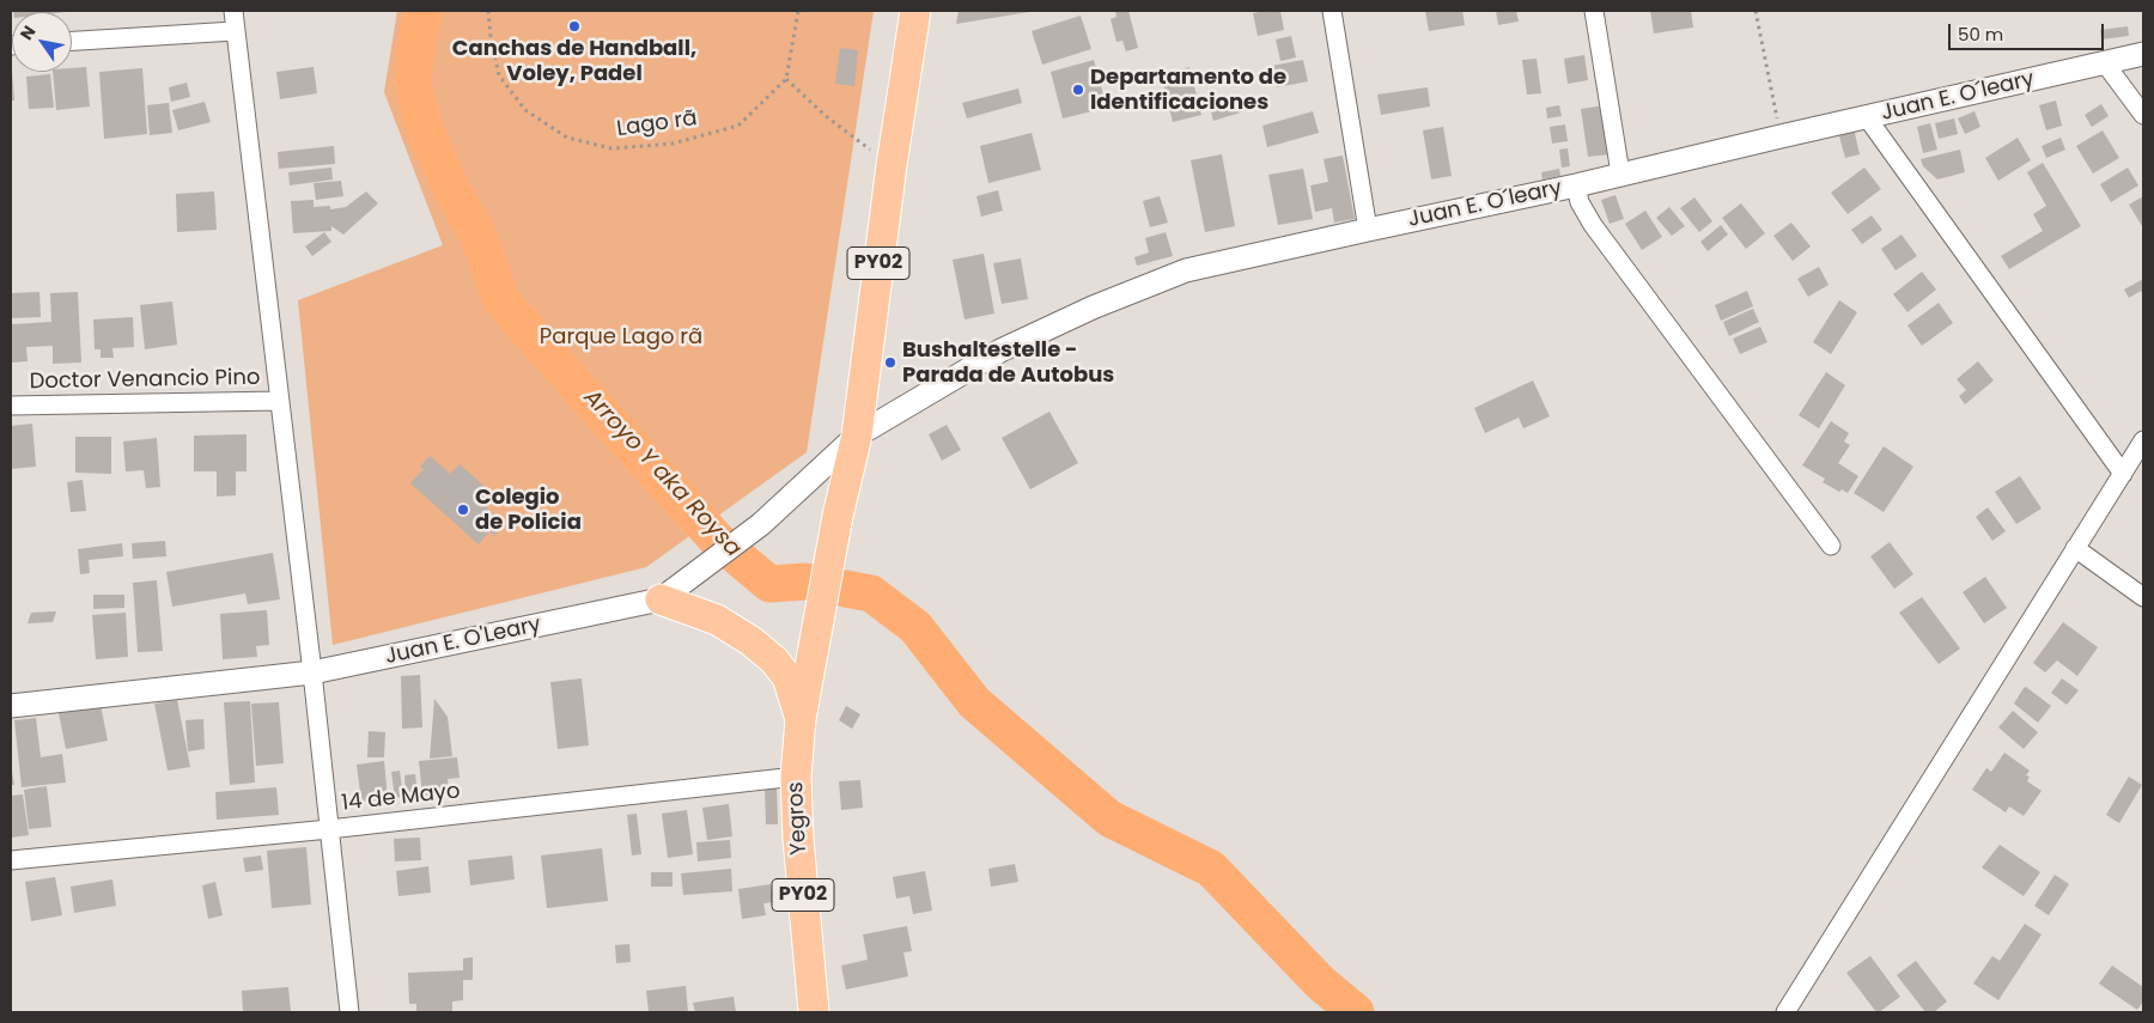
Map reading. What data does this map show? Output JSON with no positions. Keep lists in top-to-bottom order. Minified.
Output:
{"streets":{"main road":["PY02","Yegros"],"street":["Juan E. O´leary","Doctor Venancio Pino","Juan E. O'Leary","14 de Mayo"],"path":["Lago rã"]},"crossings":[["Juan E. O´leary","PY02"],["Juan E. O´leary","Juan E. O'Leary"],["Juan E. O´leary","Yegros"],["PY02","Juan E. O'Leary"],["PY02","Yegros"],["Juan E. O'Leary","Yegros"],["14 de Mayo","Yegros"]],"water":["Arroyo Y aka Roysa"],"parks":["Parque Lago rã"],"places":["Canchas de Handball, Voley, Padel","Departamento de Identificaciones","Bushaltestelle - Parada de Autobus","Colegio de Policia"],"scale_bar":"50 m","north":"top left"}
